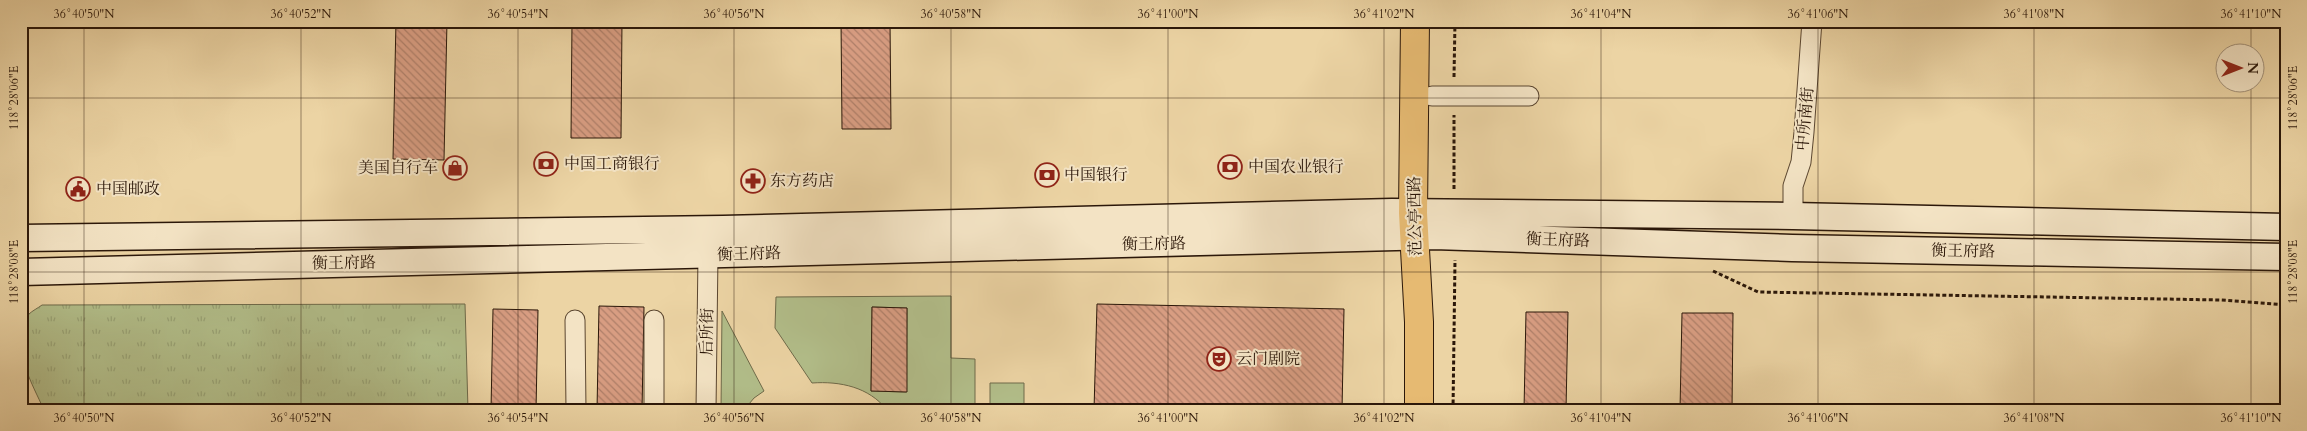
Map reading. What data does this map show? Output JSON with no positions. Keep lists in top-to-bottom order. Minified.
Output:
{"streets":{"main road":["范公亭西路","衡王府路"],"street":["中所南街","后所街"]},"crossings":[["中所南街","衡王府路"],["范公亭西路","衡王府路"],["衡王府路","后所街"]],"places":{"bank":["中国工商银行","中国农业银行","中国银行"],"shop":["美国自行车"],"pharmacy":["东方药店"],"public building":["中国邮政"],"theatre":["云门剧院"]},"north":"right","coordinates":["36°40'50\"N","36°40'52\"N","36°40'54\"N","36°40'56\"N","36°40'58\"N","36°41'00\"N","36°41'02\"N","36°41'04\"N","36°41'06\"N","36°41'08\"N","36°41'10\"N","118°28'06\"E","118°28'08\"E"]}
